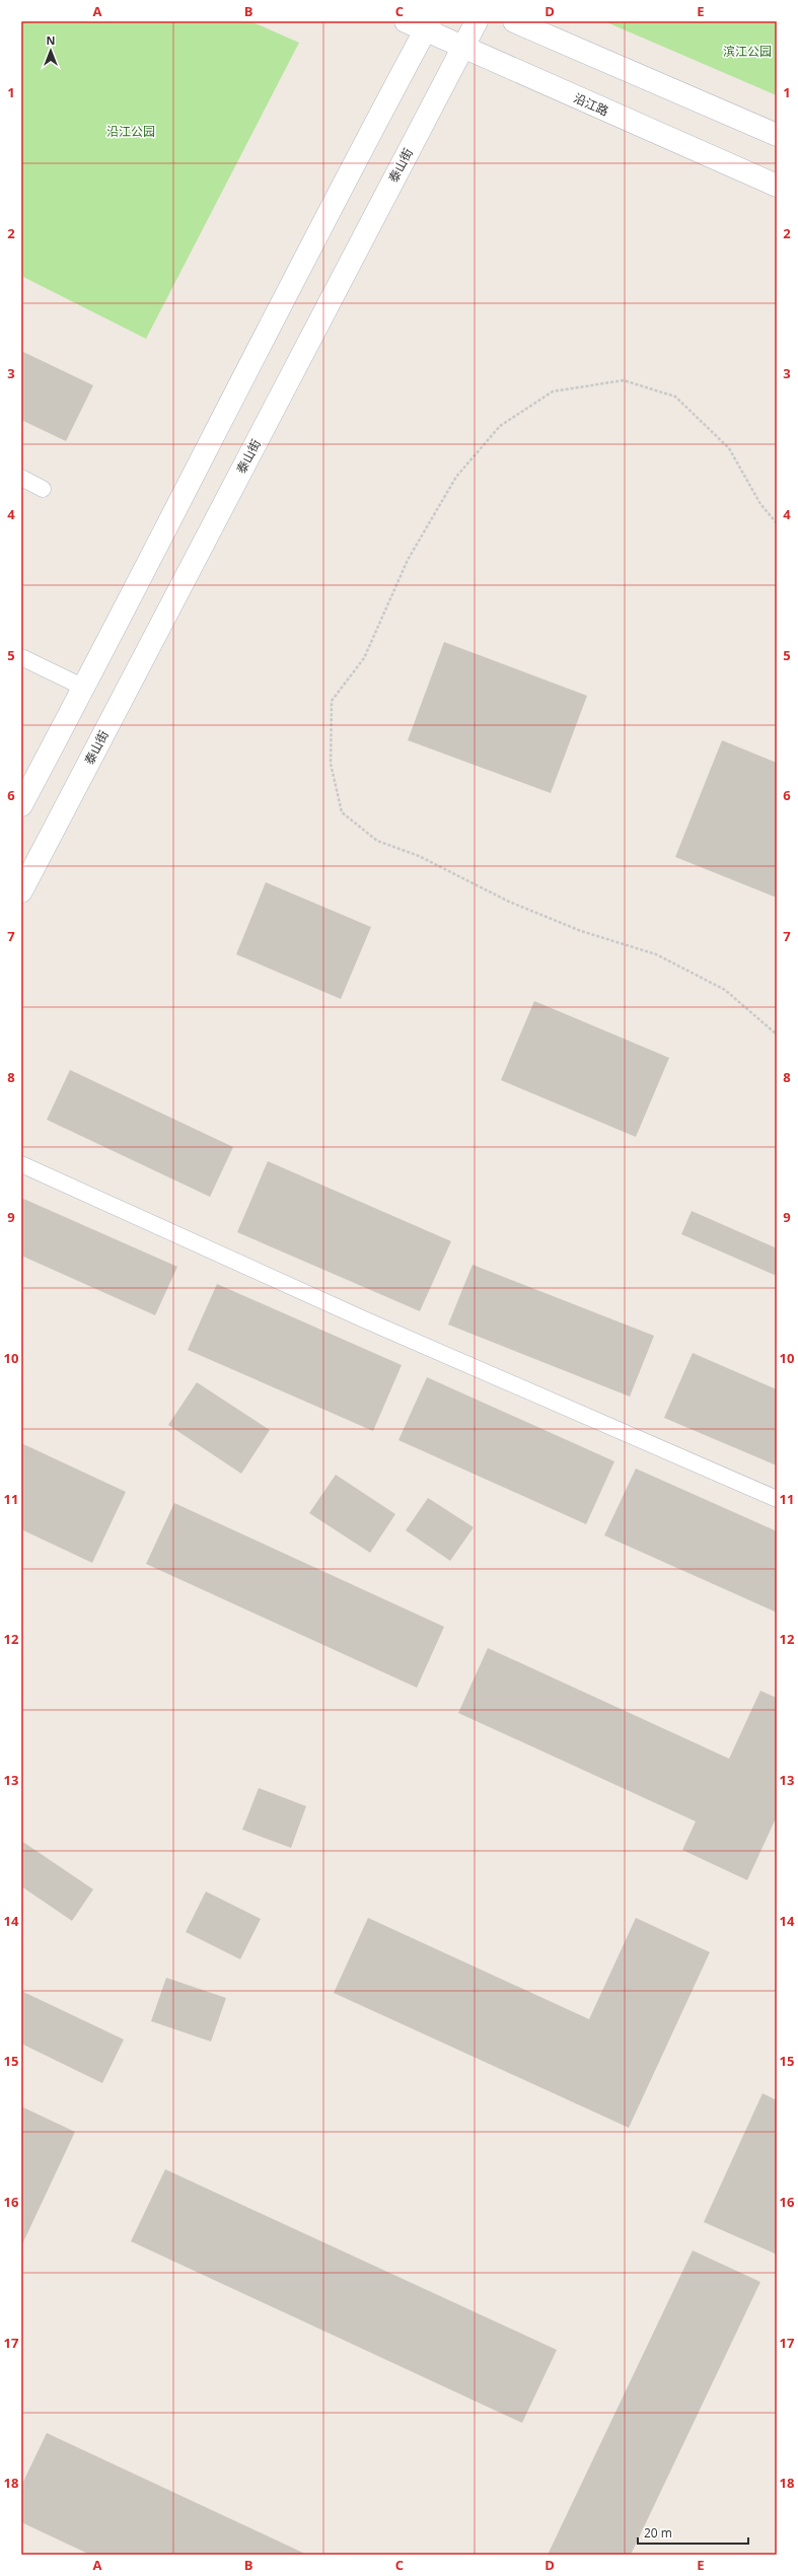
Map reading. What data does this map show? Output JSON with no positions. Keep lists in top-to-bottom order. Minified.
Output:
{"streets":{"main road":["沿江路","泰山街"]},"crossings":[["沿江路","泰山街"]],"parks":["滨江公园","沿江公园"],"scale_bar":"20 m","north":"top","grid":{"columns":["A","B","C","D","E"],"rows":["1","2","3","4","5","6","7","8","9","10","11","12","13","14","15","16","17","18"]}}
